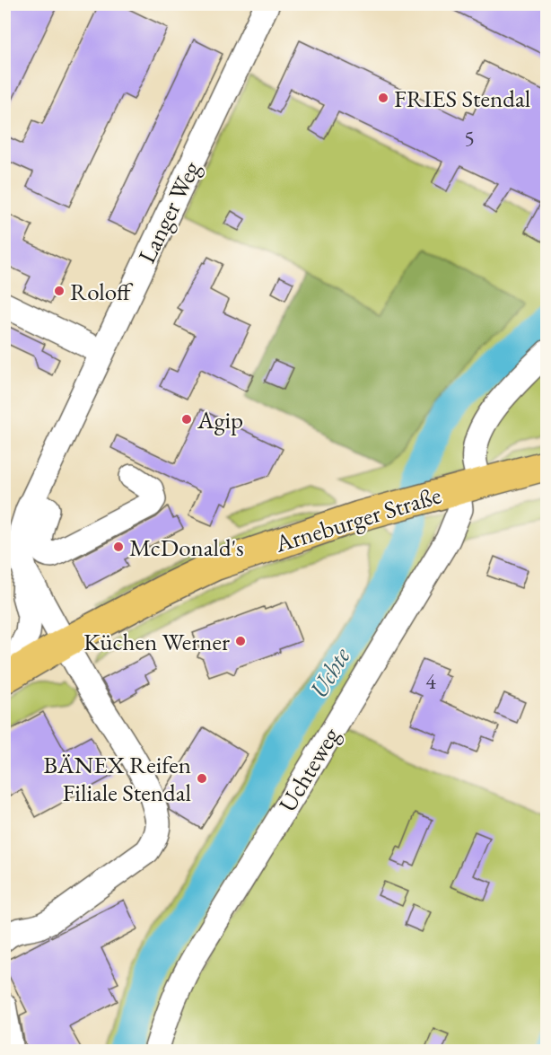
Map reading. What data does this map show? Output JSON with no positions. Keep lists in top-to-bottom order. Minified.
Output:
{"streets":{"main road":["Arneburger Straße"],"street":["Langer Weg","Uchteweg"]},"crossings":[["Langer Weg","Arneburger Straße"],["Arneburger Straße","Uchteweg"]],"water":["Uchte"],"places":["FRIES Stendal","Roloff","Agip","McDonald's","Küchen Werner","BÄNEX Reifen Filiale Stendal"],"house_numbers":["5","4"]}
